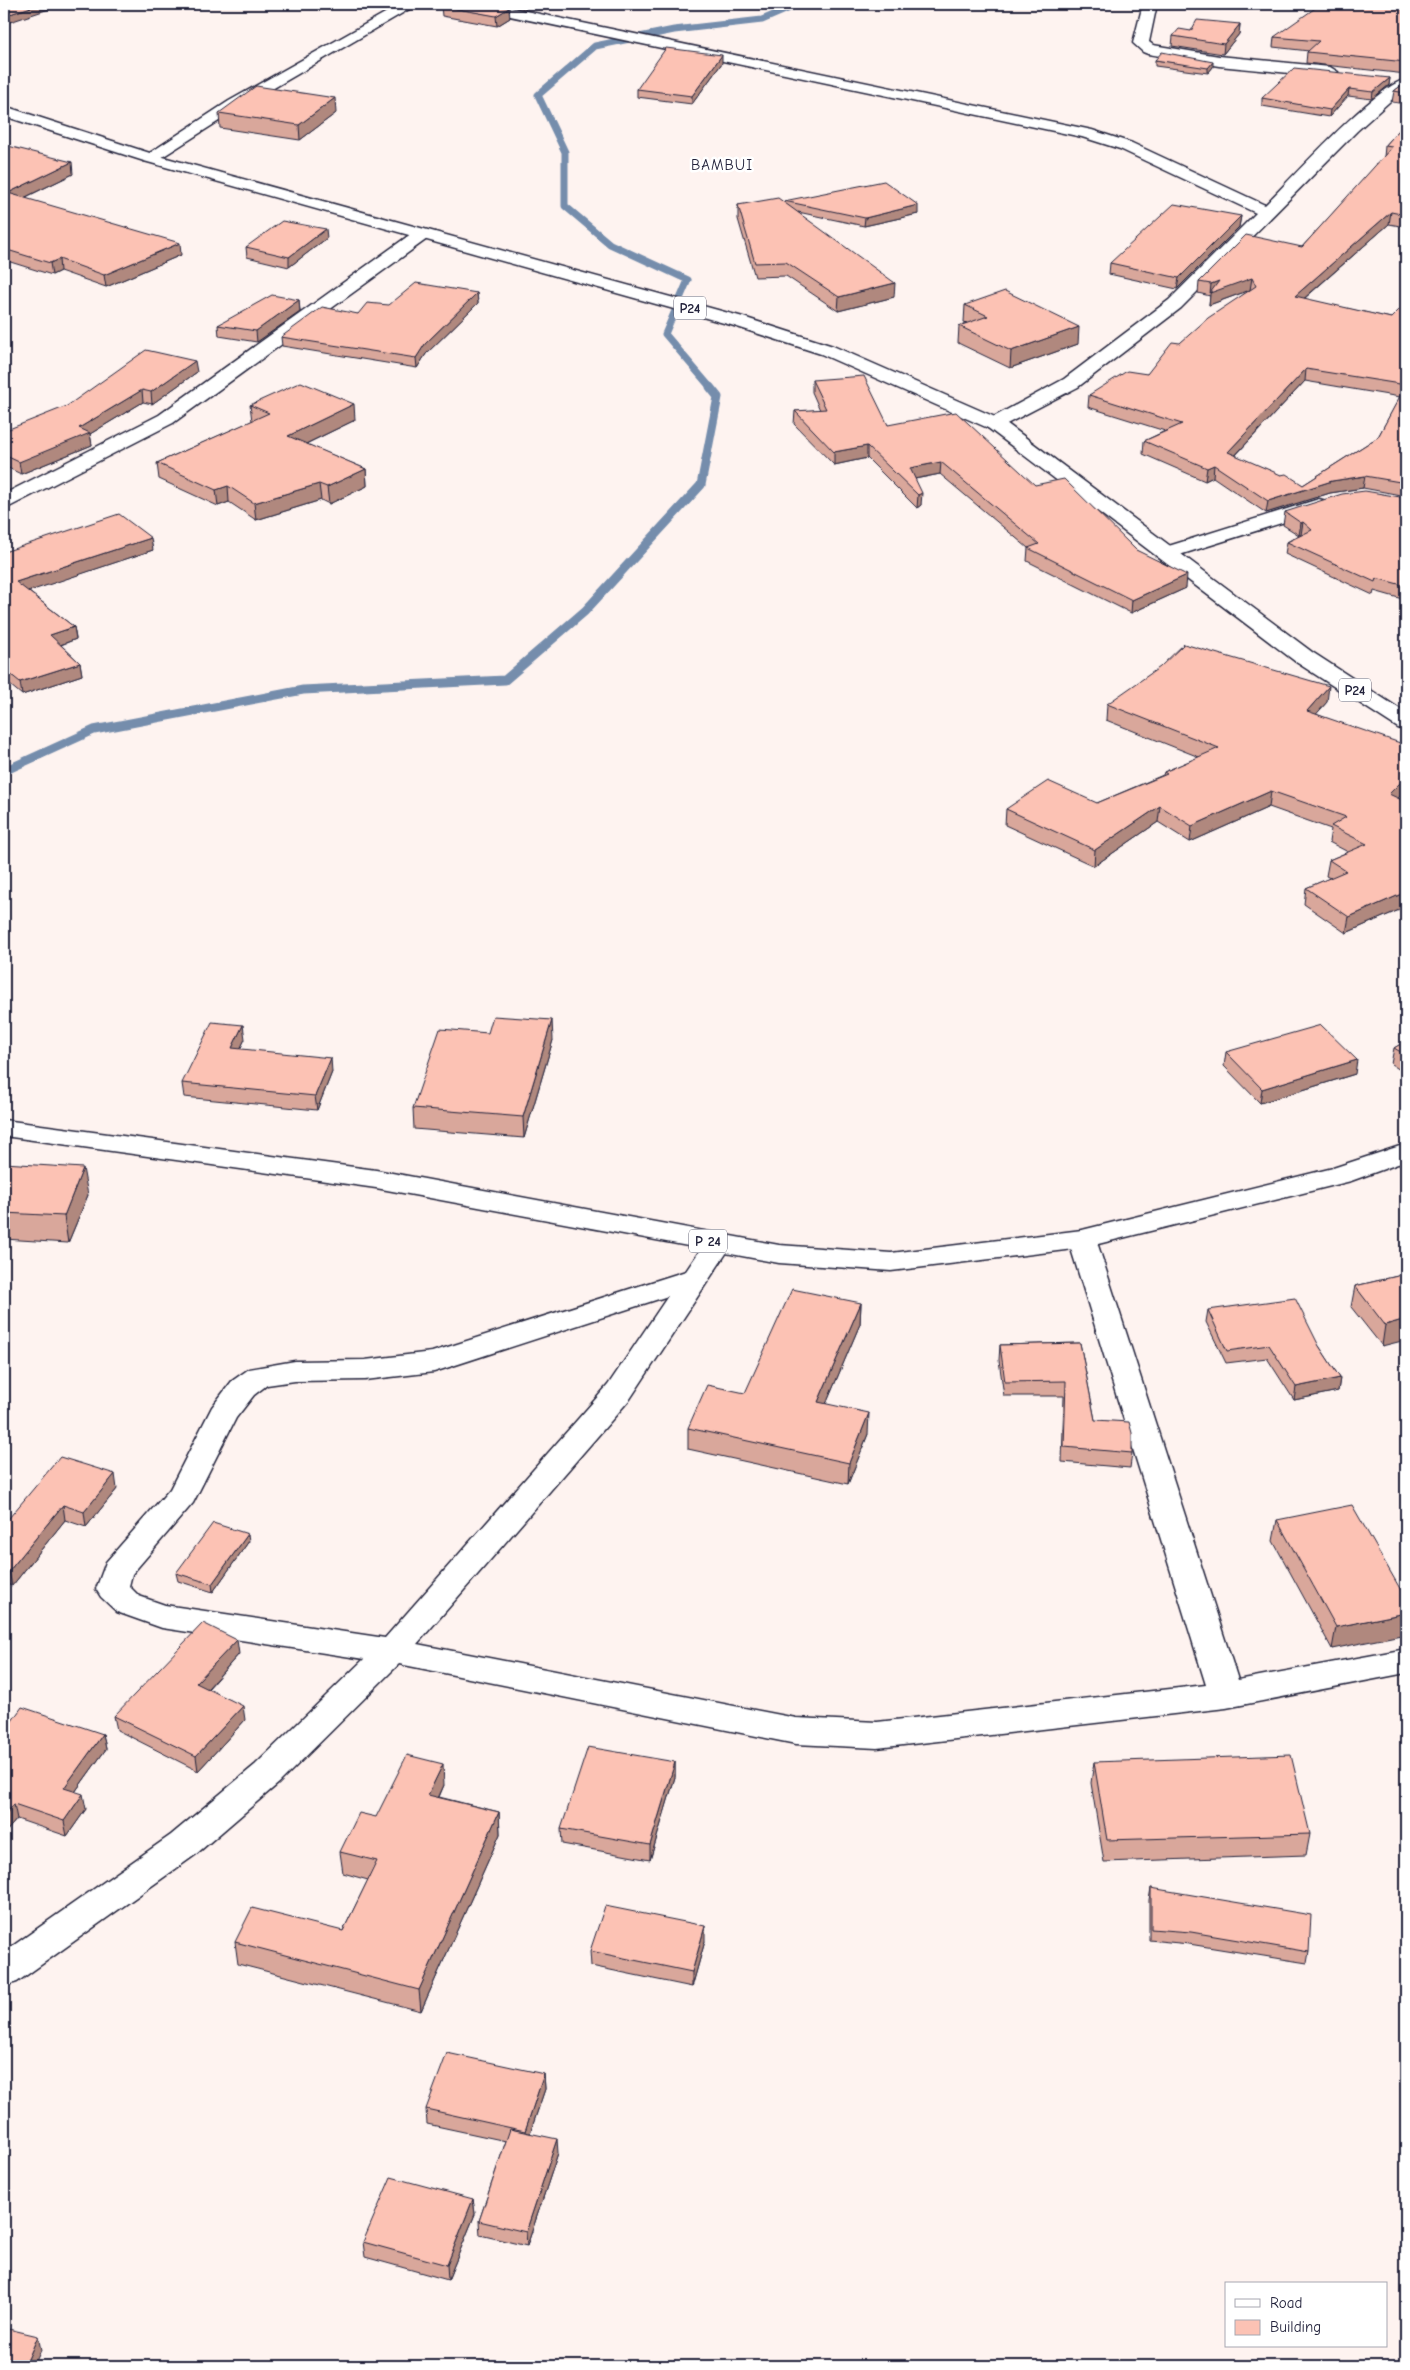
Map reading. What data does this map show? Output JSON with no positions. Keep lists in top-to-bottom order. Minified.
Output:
{"streets":{"street":["P24","P 24"]},"districts":["BAMBUI"],"legend":["Road","Building"]}
